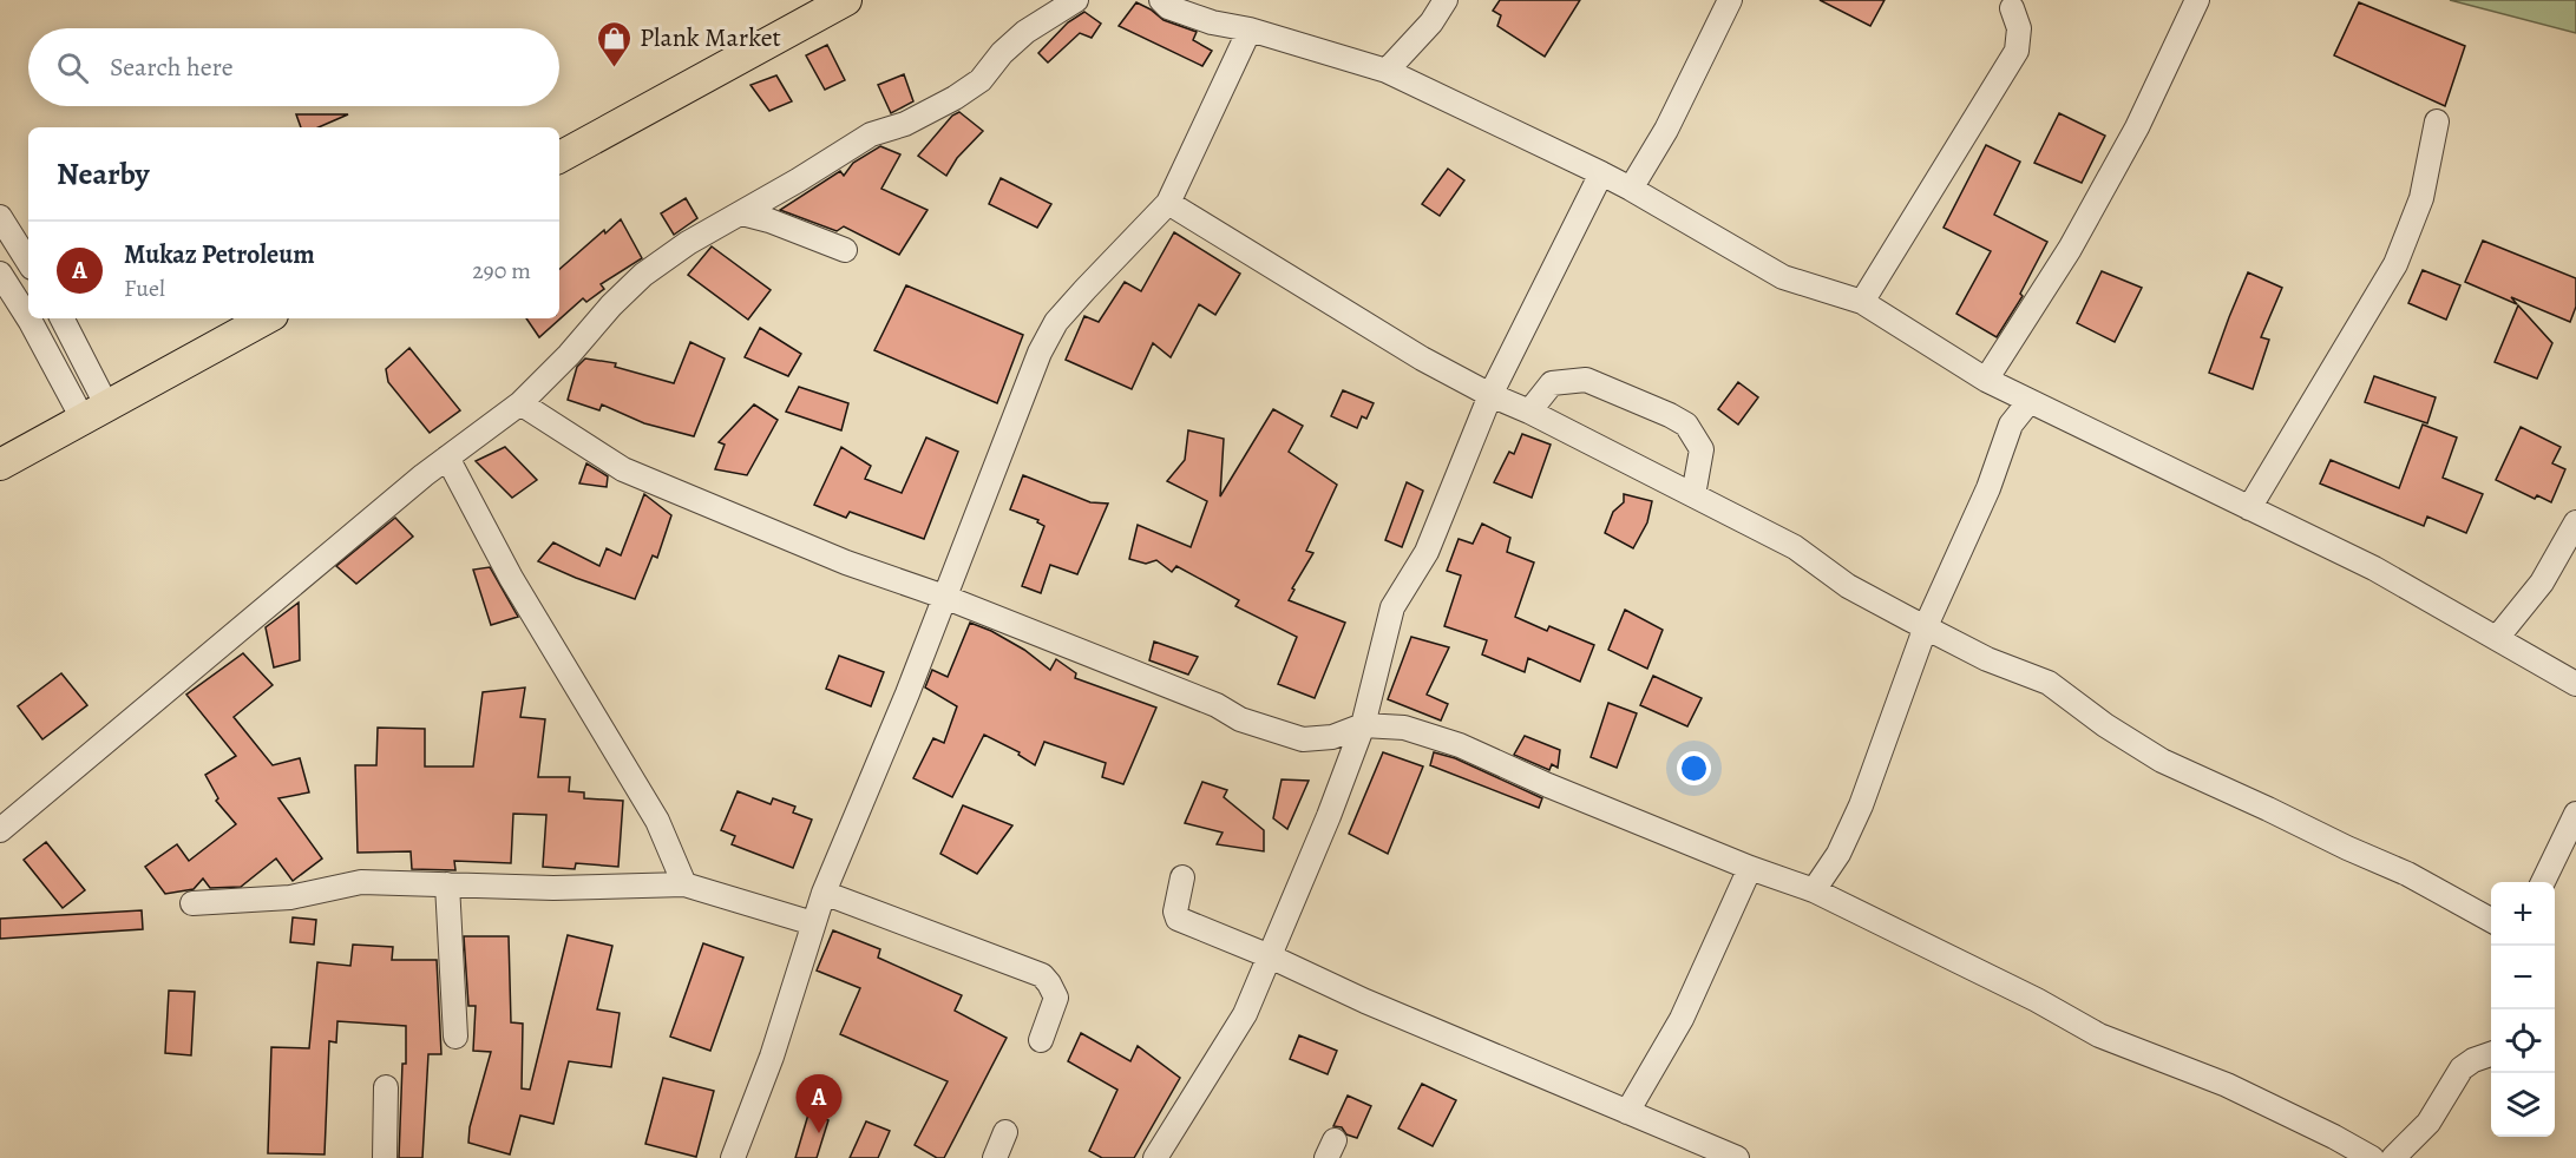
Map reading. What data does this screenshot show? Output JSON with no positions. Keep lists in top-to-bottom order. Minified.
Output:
{"places":{"shop":["Plank Market"]},"page":{"search":"Search here","heading":"Nearby","list":[{"mark":"A","name":"Mukaz Petroleum","note":"Fuel","value":"290 m"}],"map_buttons":["+","−"],"pins":"A"}}
